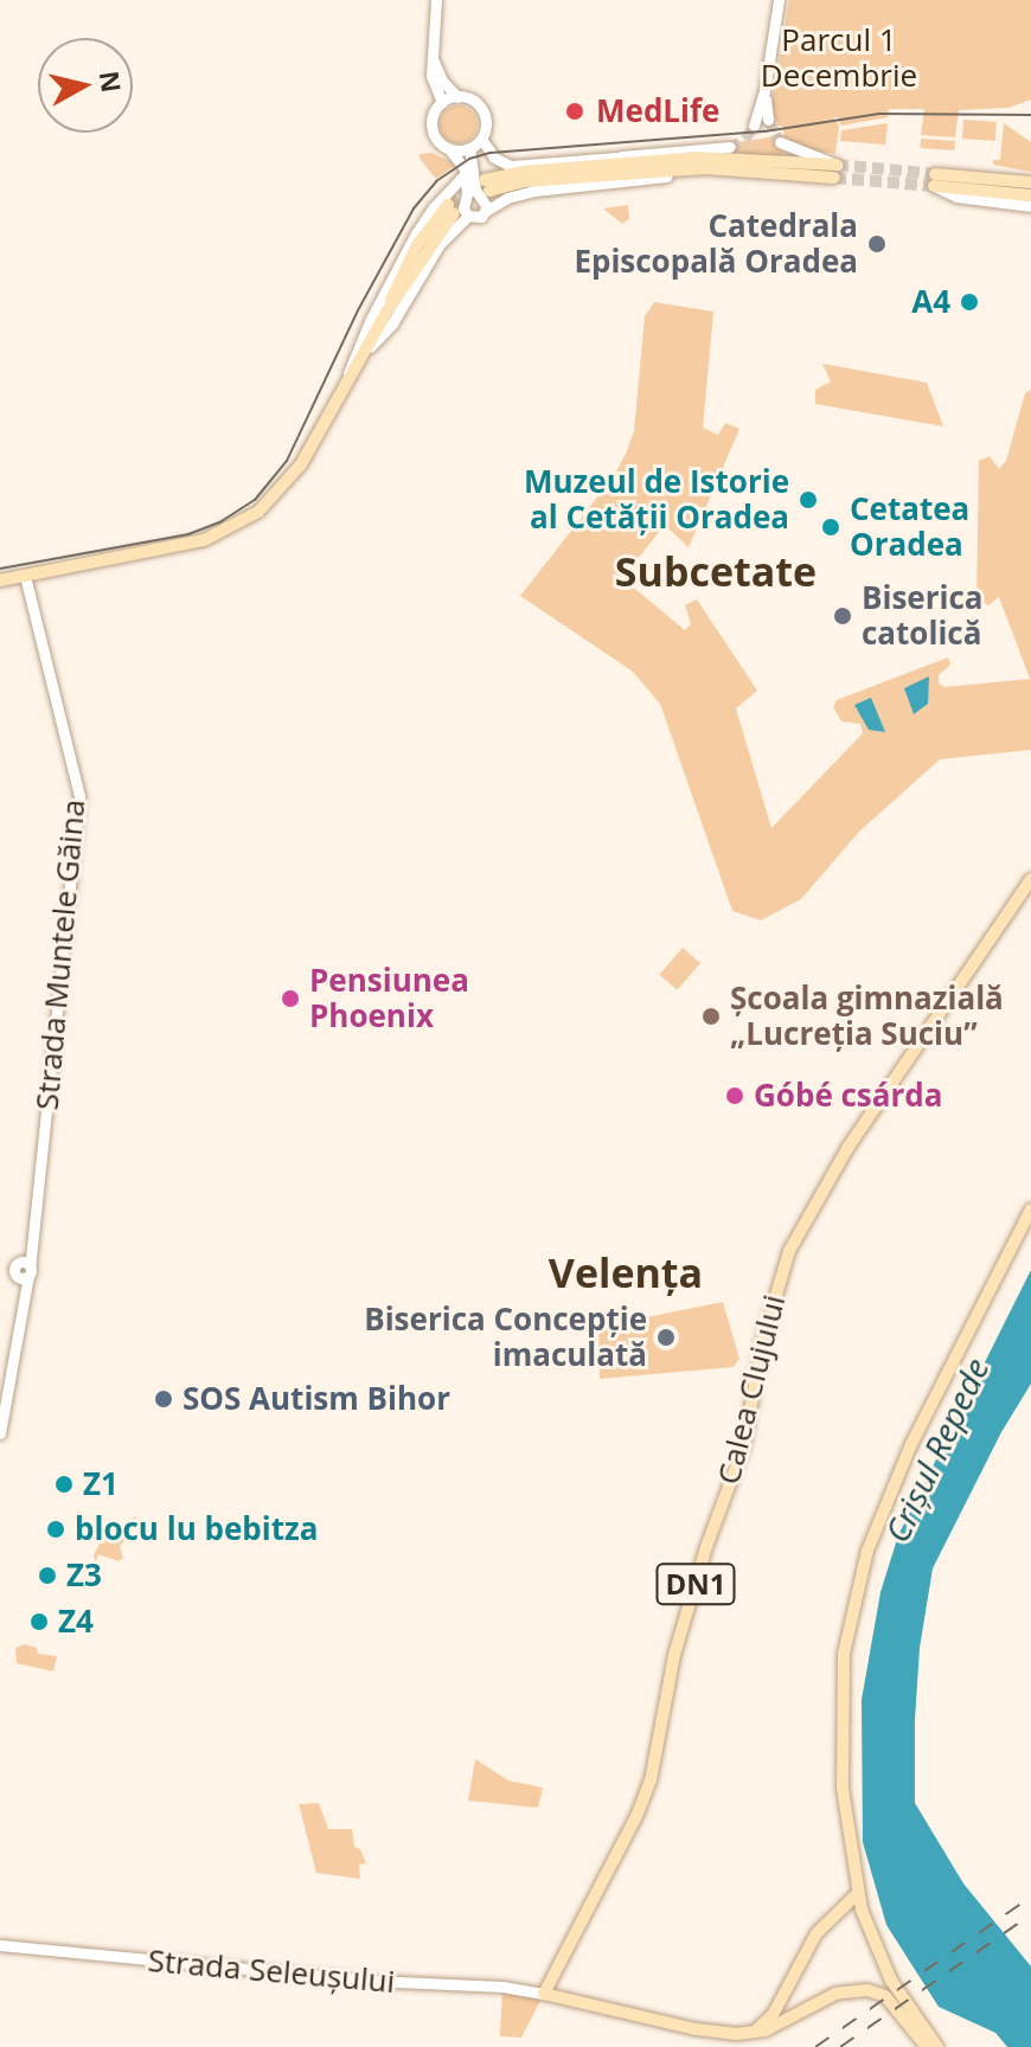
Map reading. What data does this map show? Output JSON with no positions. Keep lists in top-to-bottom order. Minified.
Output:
{"streets":{"main road":["Strada Muntele Găina","Calea Clujului","DN1","Strada Seleușului"]},"crossings":[["Calea Clujului","Strada Seleușului"]],"districts":["Subcetate","Velența"],"water":["Crișul Repede"],"parks":["Parcul 1 Decembrie"],"places":["MedLife","Catedrala Episcopală Oradea","A4","Muzeul de Istorie al Cetății Oradea","Cetatea Oradea","Biserica catolică","Pensiunea Phoenix","Școala gimnazială „Lucreția Suciu”","Góbé csárda","Biserica Concepție imaculată","SOS Autism Bihor","Z1","blocu lu bebitza","Z3","Z4"],"north":"right"}
